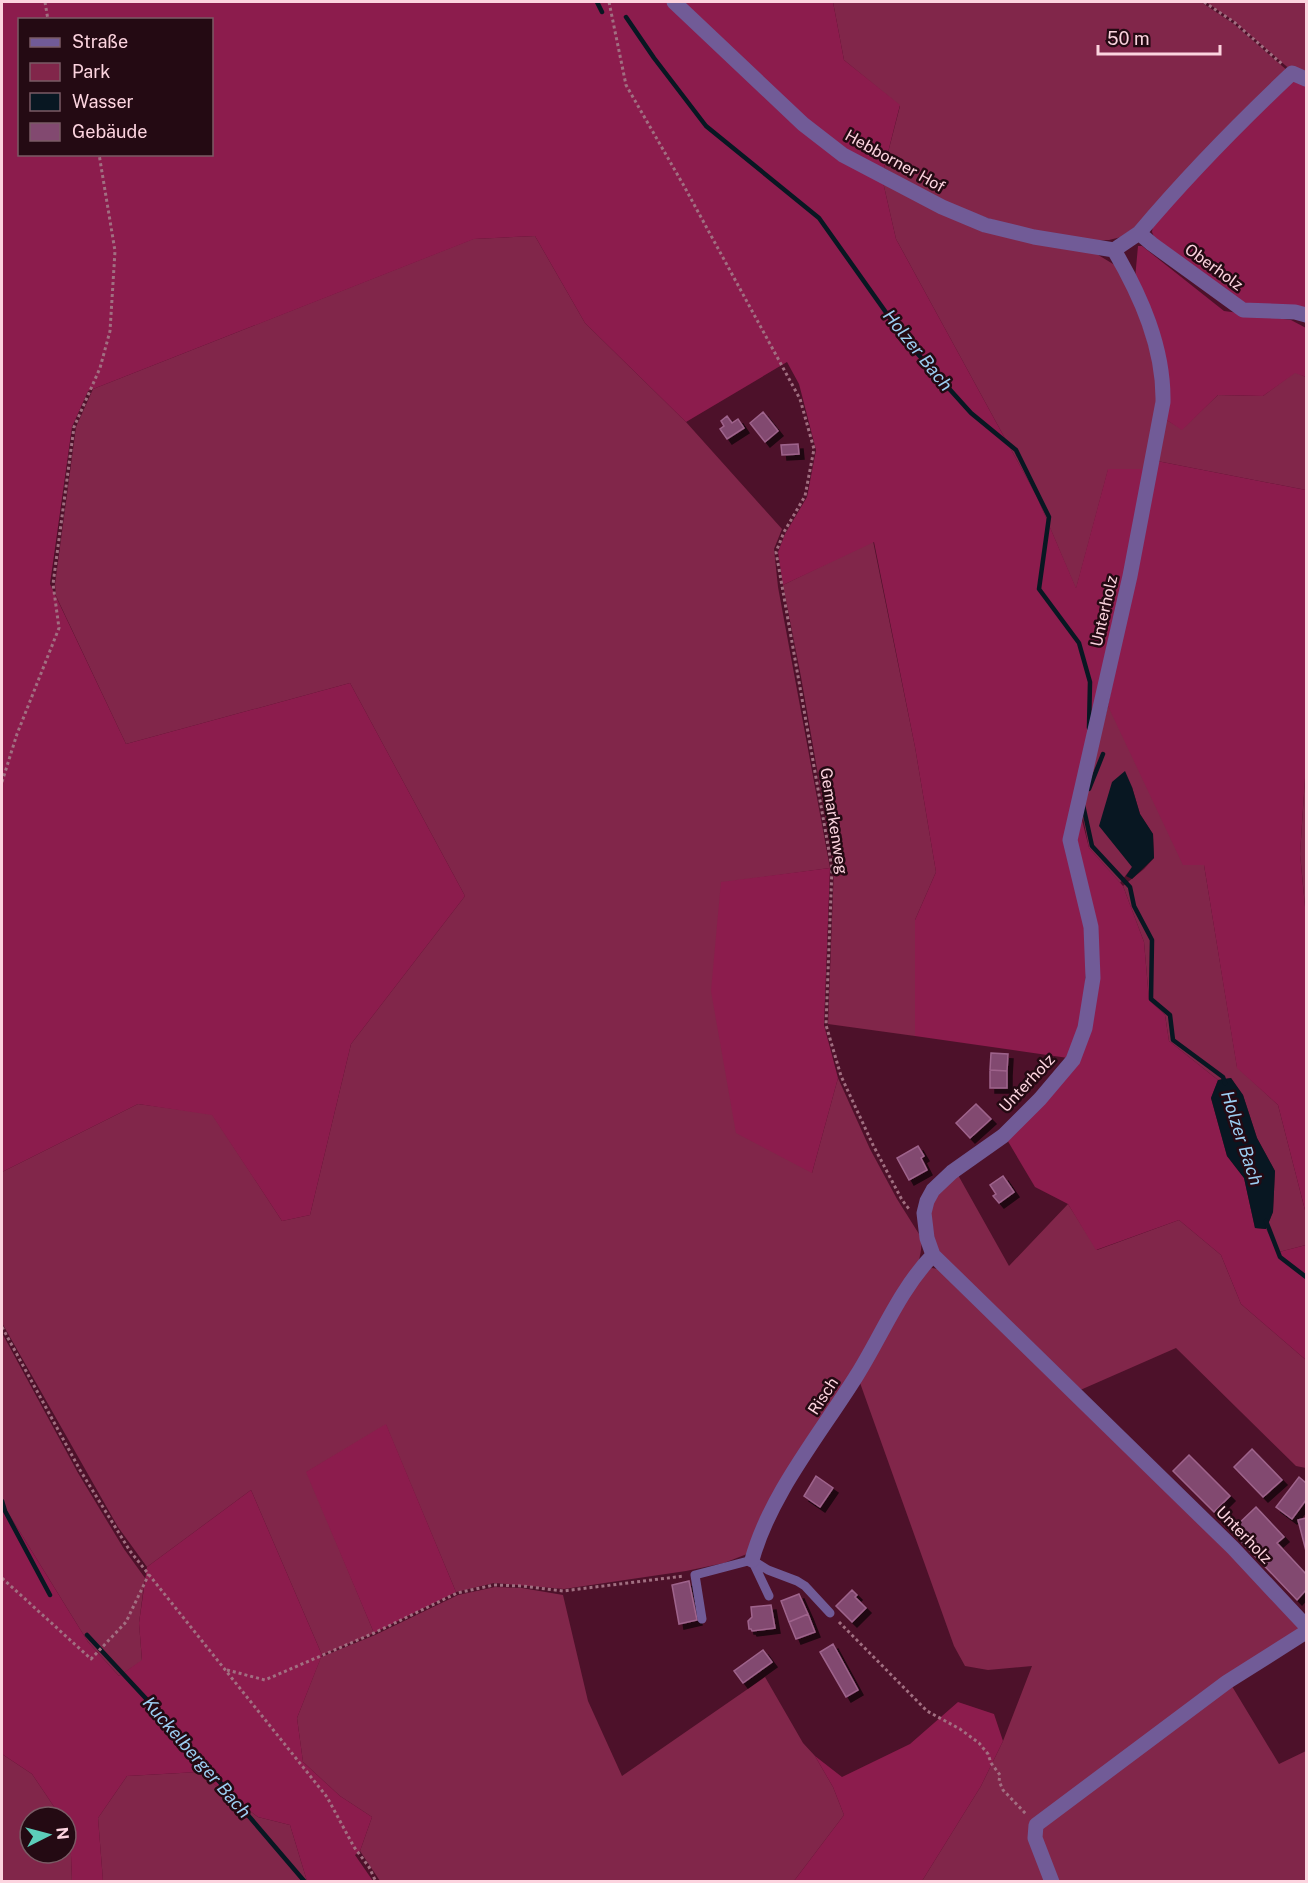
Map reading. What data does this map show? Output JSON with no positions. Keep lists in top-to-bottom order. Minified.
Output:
{"streets":{"street":["Hebborner Hof","Oberholz","Unterholz","Risch"],"path":["Gemarkenweg"]},"crossings":[["Hebborner Hof","Unterholz"],["Unterholz","Gemarkenweg"],["Unterholz","Risch"]],"water":["Holzer Bach","Kuckelberger Bach"],"legend":["Straße","Park","Wasser","Gebäude"],"scale_bar":"50 m","north":"right"}
